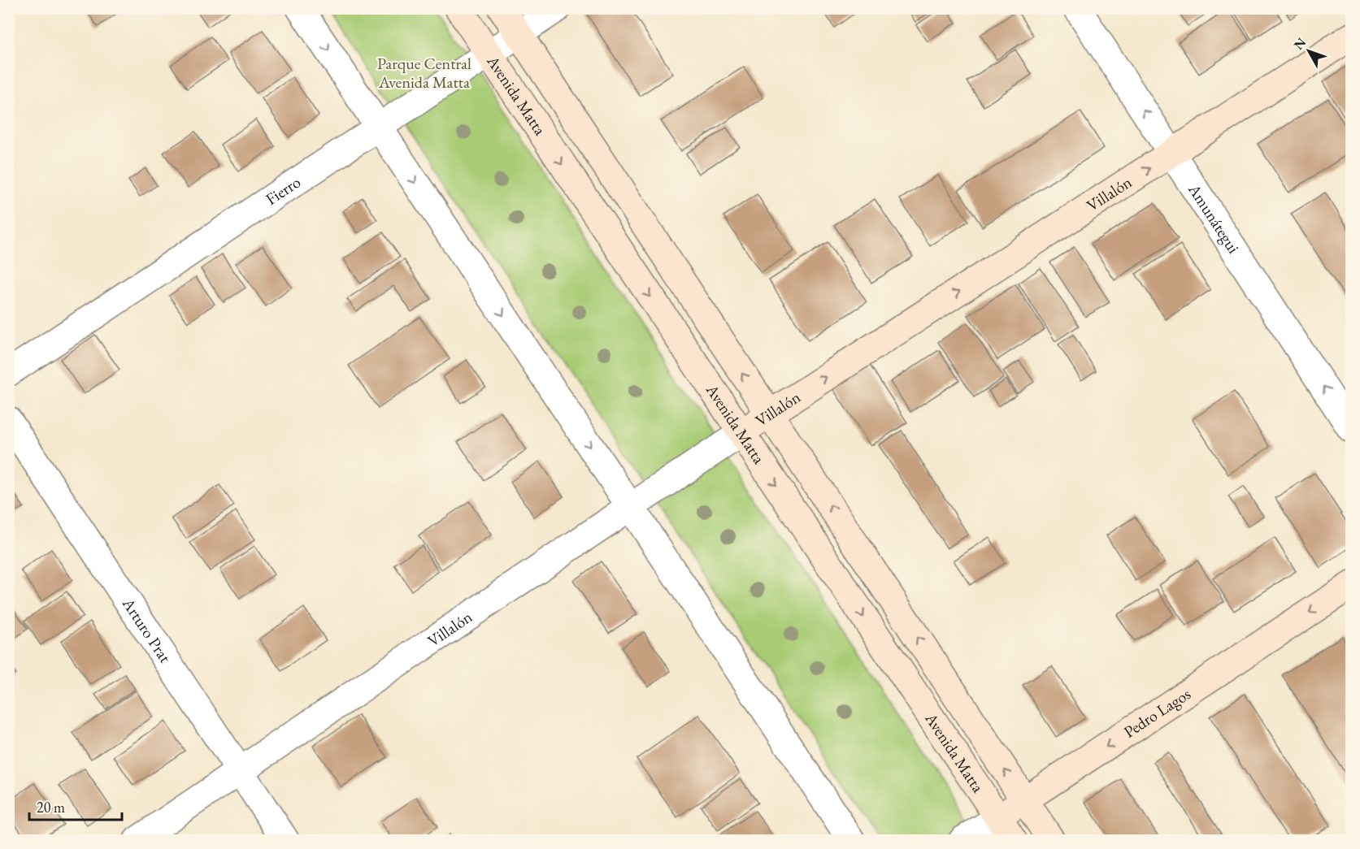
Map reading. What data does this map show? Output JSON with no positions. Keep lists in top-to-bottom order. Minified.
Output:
{"streets":{"main road":["Avenida Matta","Villalón","Pedro Lagos"],"street":["Fierro","Amunátegui","Arturo Prat"]},"crossings":[["Avenida Matta","Fierro"],["Avenida Matta","Villalón"],["Avenida Matta","Pedro Lagos"],["Villalón","Amunátegui"],["Villalón","Arturo Prat"]],"one_way":["Amunátegui","Pedro Lagos"],"parks":["Parque Central Avenida Matta"],"scale_bar":"20 m","north":"top left"}
